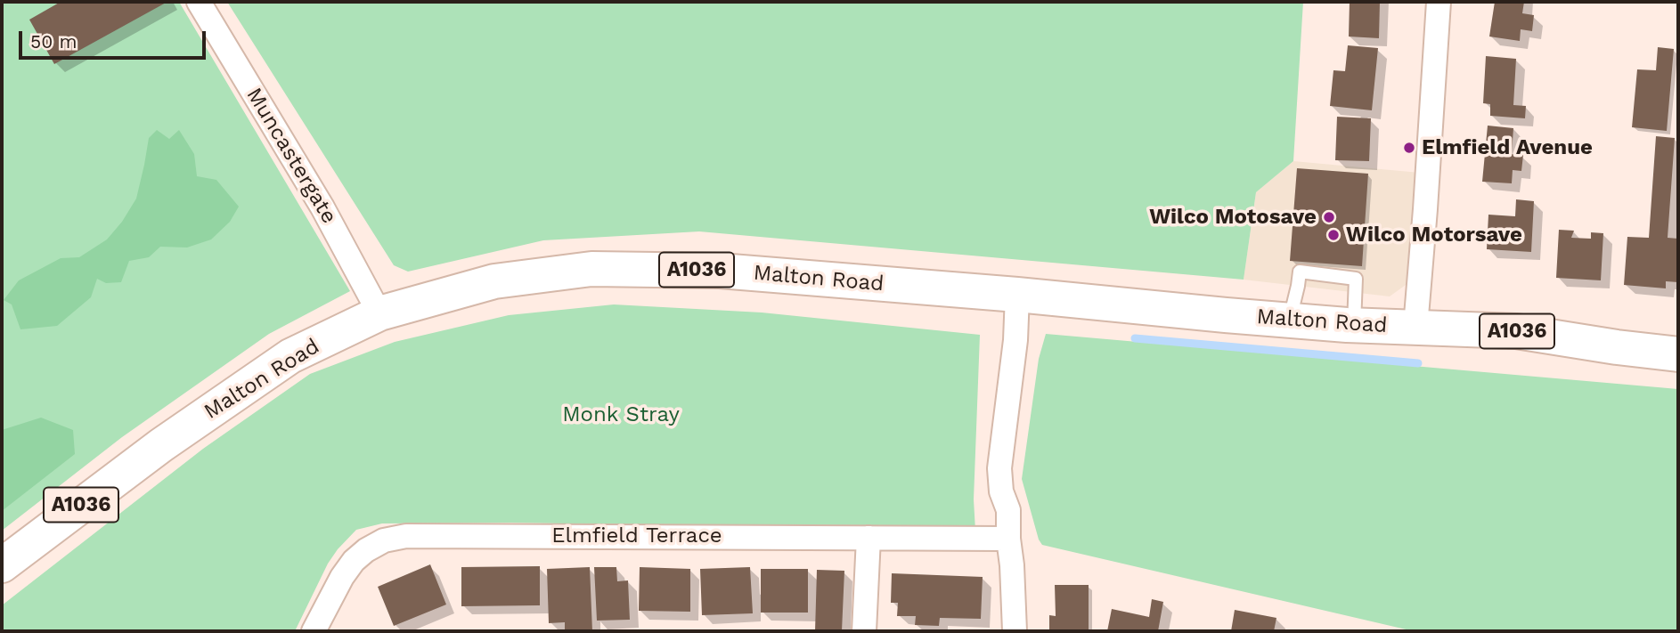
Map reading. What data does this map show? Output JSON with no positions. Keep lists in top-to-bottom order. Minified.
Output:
{"streets":{"main road":["A1036","Malton Road"],"street":["Muncastergate","Elmfield Terrace"]},"crossings":[["Muncastergate","Malton Road"]],"parks":["Monk Stray"],"places":["Elmfield Avenue","Wilco Motosave","Wilco Motorsave"],"scale_bar":"50 m"}
